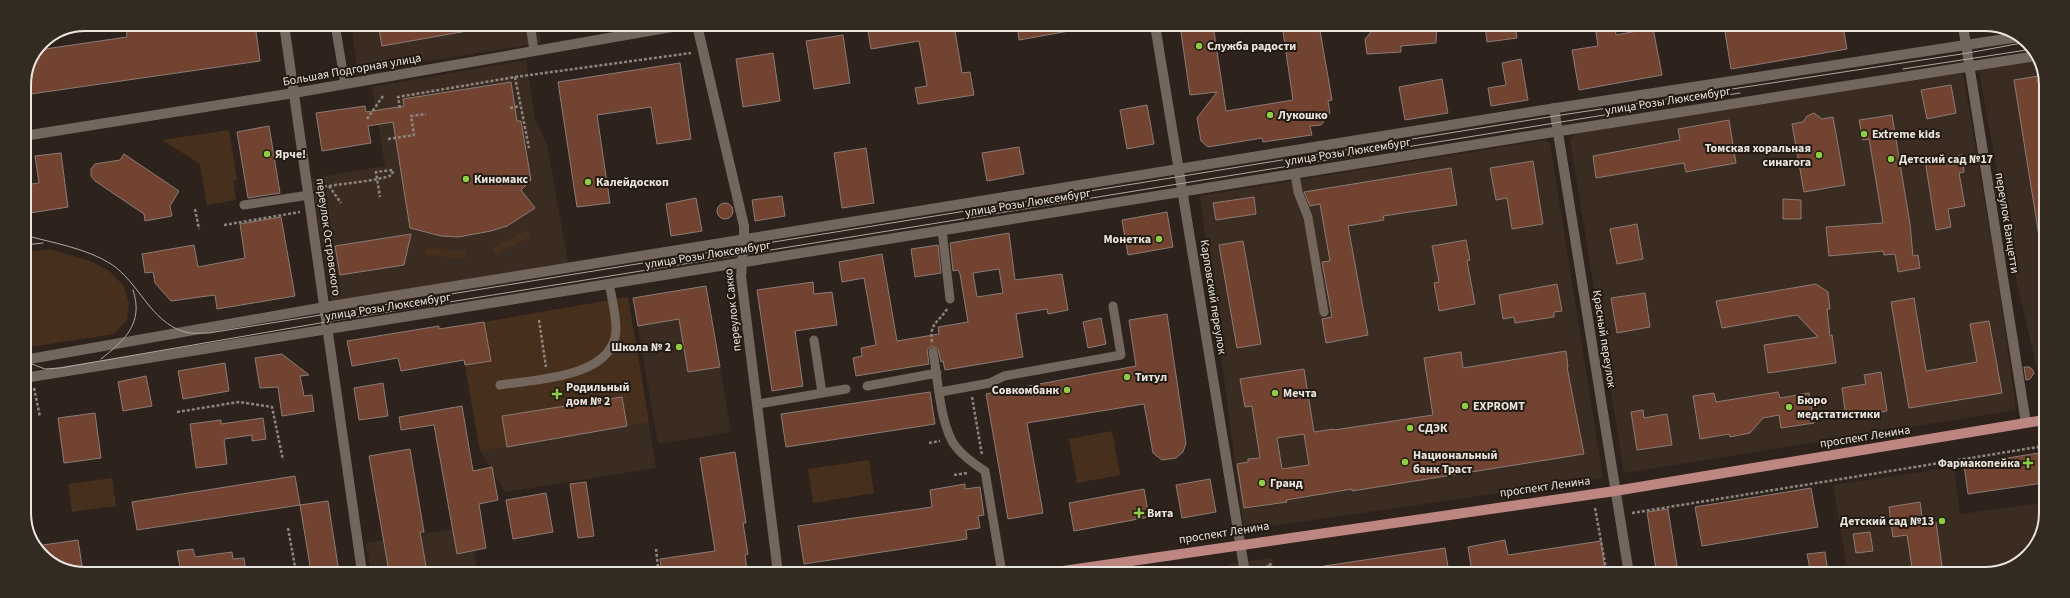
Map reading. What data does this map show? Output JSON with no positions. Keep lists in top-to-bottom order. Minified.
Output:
{"streets":{"main road":["Большая Подгорная улица","улица Розы Люксембург","переулок Ванцетти","переулок Островского","Карповский переулок","переулок Сакко","Красный переулок","проспект Ленина"]},"crossings":[["Большая Подгорная улица","переулок Островского"],["улица Розы Люксембург","переулок Ванцетти"],["улица Розы Люксембург","переулок Островского"],["улица Розы Люксембург","Карповский переулок"],["улица Розы Люксембург","переулок Сакко"],["улица Розы Люксембург","Красный переулок"],["переулок Ванцетти","проспект Ленина"],["Карповский переулок","проспект Ленина"],["Красный переулок","проспект Ленина"]],"places":{"other":["Служба радости","Лукошко","Extreme kids","Ярче!","Томская хоральная синагога","Детский сад №17","Киномакс","Калейдоскоп","Монетка","Школа № 2","Титул","Совкомбанк","Мечта","EXPROMT","Бюро медстатистики","СДЭК","Национальный банк Траст","Гранд","Детский сад №13"],"health":["Родильный дом № 2","Фармакопейка","Вита"]}}
